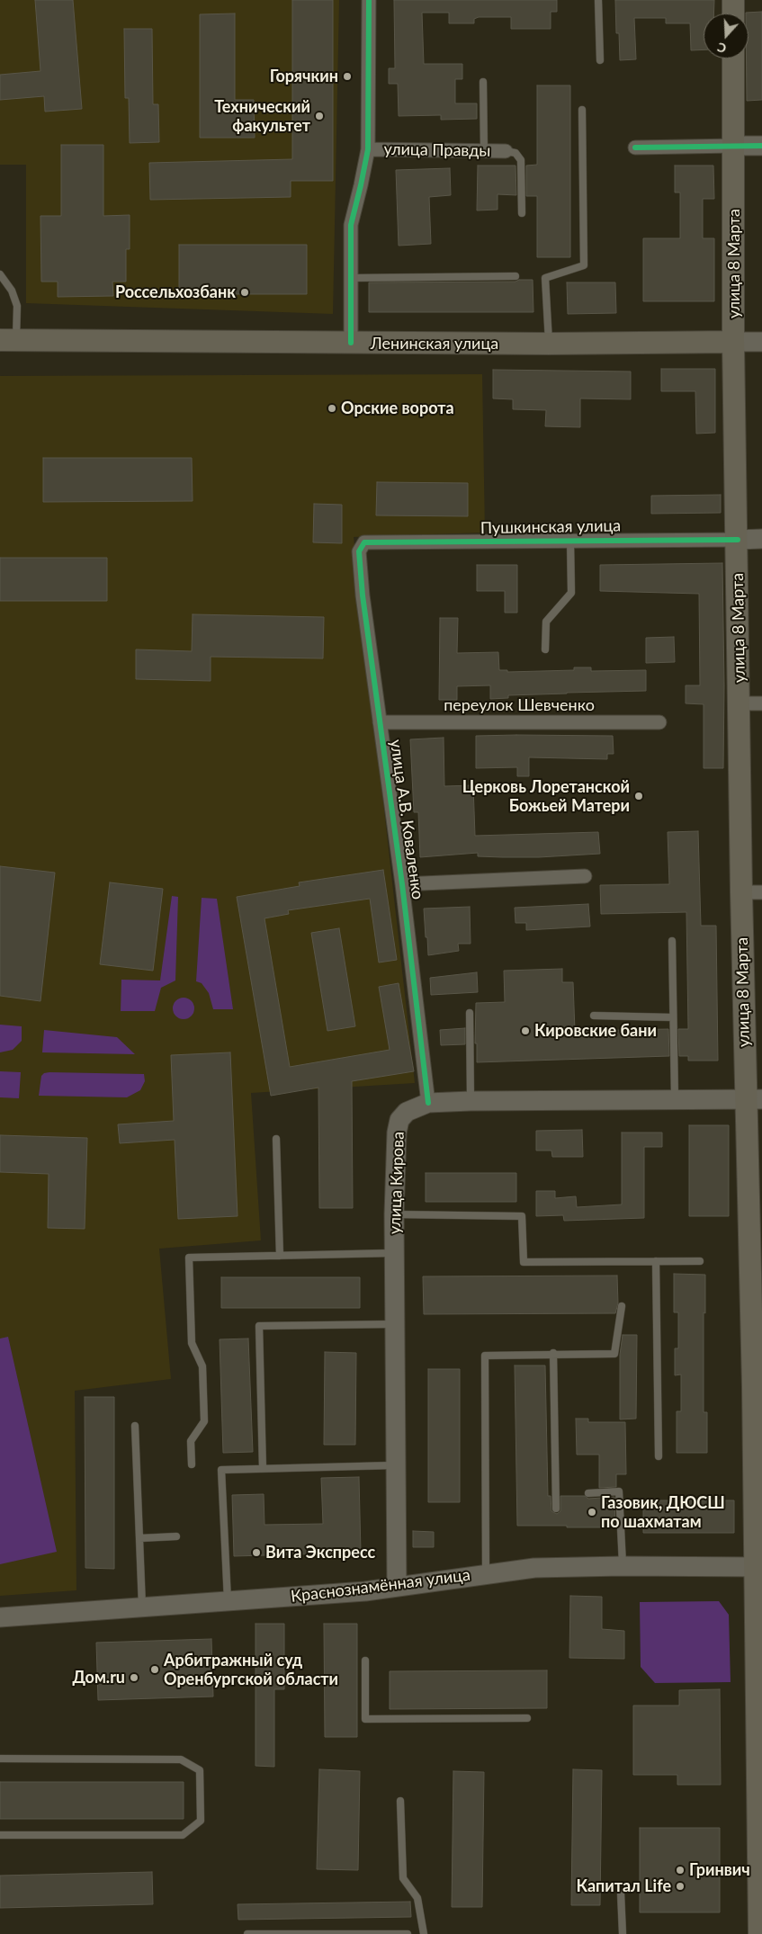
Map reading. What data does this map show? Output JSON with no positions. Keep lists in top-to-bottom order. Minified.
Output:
{"streets":{"main road":["улица 8 Марта","Ленинская улица","Пушкинская улица","улица Кирова","Краснознамённая улица"],"street":["улица Правды","переулок Шевченко","улица А.В. Коваленко"]},"crossings":[["улица 8 Марта","Ленинская улица"],["улица 8 Марта","Пушкинская улица"],["улица 8 Марта","улица Кирова"],["улица 8 Марта","Краснознамённая улица"],["Пушкинская улица","улица А.В. Коваленко"],["переулок Шевченко","улица А.В. Коваленко"],["улица А.В. Коваленко","улица Кирова"],["улица Кирова","Краснознамённая улица"]],"places":["Горячкин","Технический факультет","Россельхозбанк","Орские ворота","Церковь Лоретанской Божьей Матери","Кировские бани","Газовик, ДЮСШ по шахматам","Вита Экспресс","Арбитражный суд Оренбургской области","Дом.ru","Гринвич","Капитал Life"],"north":"bottom"}
